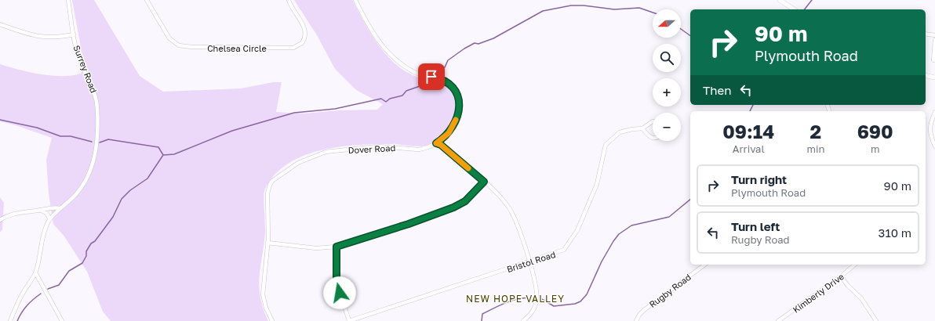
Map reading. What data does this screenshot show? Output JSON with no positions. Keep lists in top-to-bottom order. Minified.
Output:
{"streets":{"street":["Chelsea Circle","Surrey Road","Dover Road","Bristol Road","Rugby Road","Kimberly Drive"]},"districts":["NEW HOPE VALLEY"],"north":"left","page":{"map_buttons":["+","−"],"turn":["90 m","Plymouth Road"],"then":"Then","eta":["09:14","Arrival","2","min","690","m"],"list":[{"name":"Turn right","note":"Plymouth Road","value":"90 m"},{"name":"Turn left","note":"Rugby Road","value":"310 m"}]}}
